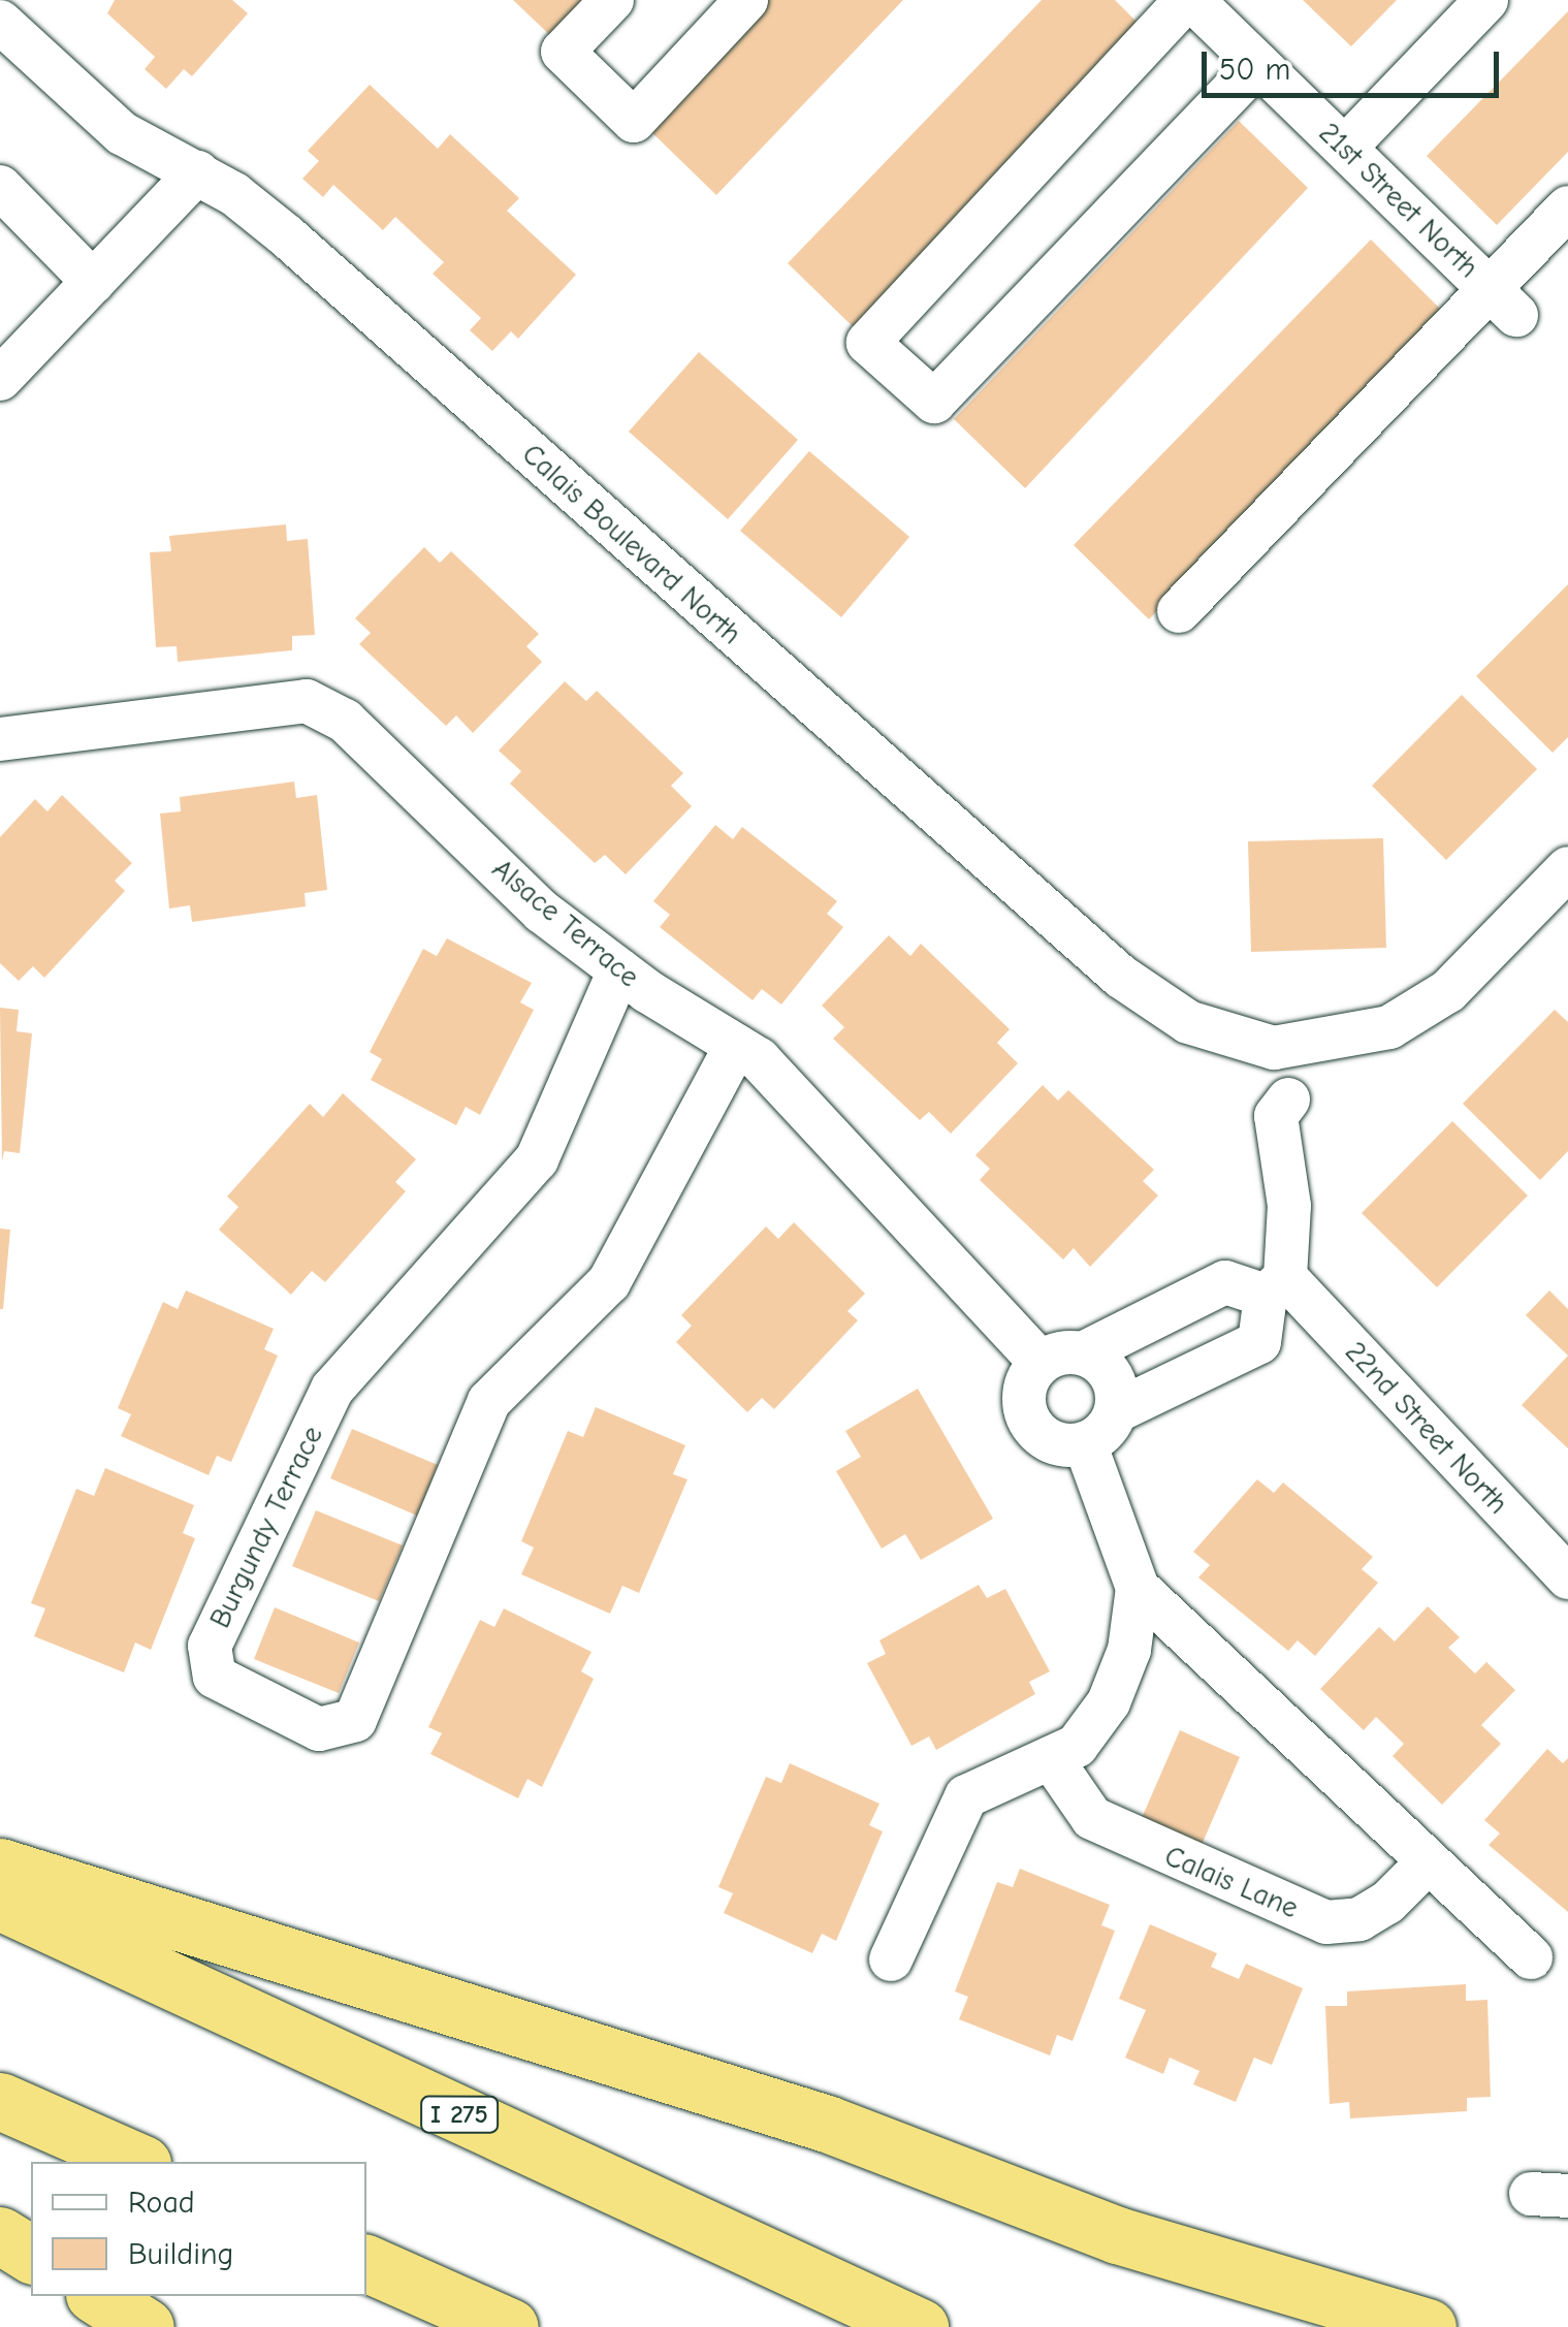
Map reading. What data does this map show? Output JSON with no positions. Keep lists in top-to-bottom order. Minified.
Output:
{"streets":{"highway":["I 275"],"street":["21st Street North","Calais Boulevard North","Alsace Terrace","22nd Street North","Burgundy Terrace","Calais Lane"]},"crossings":[["Alsace Terrace","Burgundy Terrace"]],"legend":["Road","Building"],"scale_bar":"50 m"}
